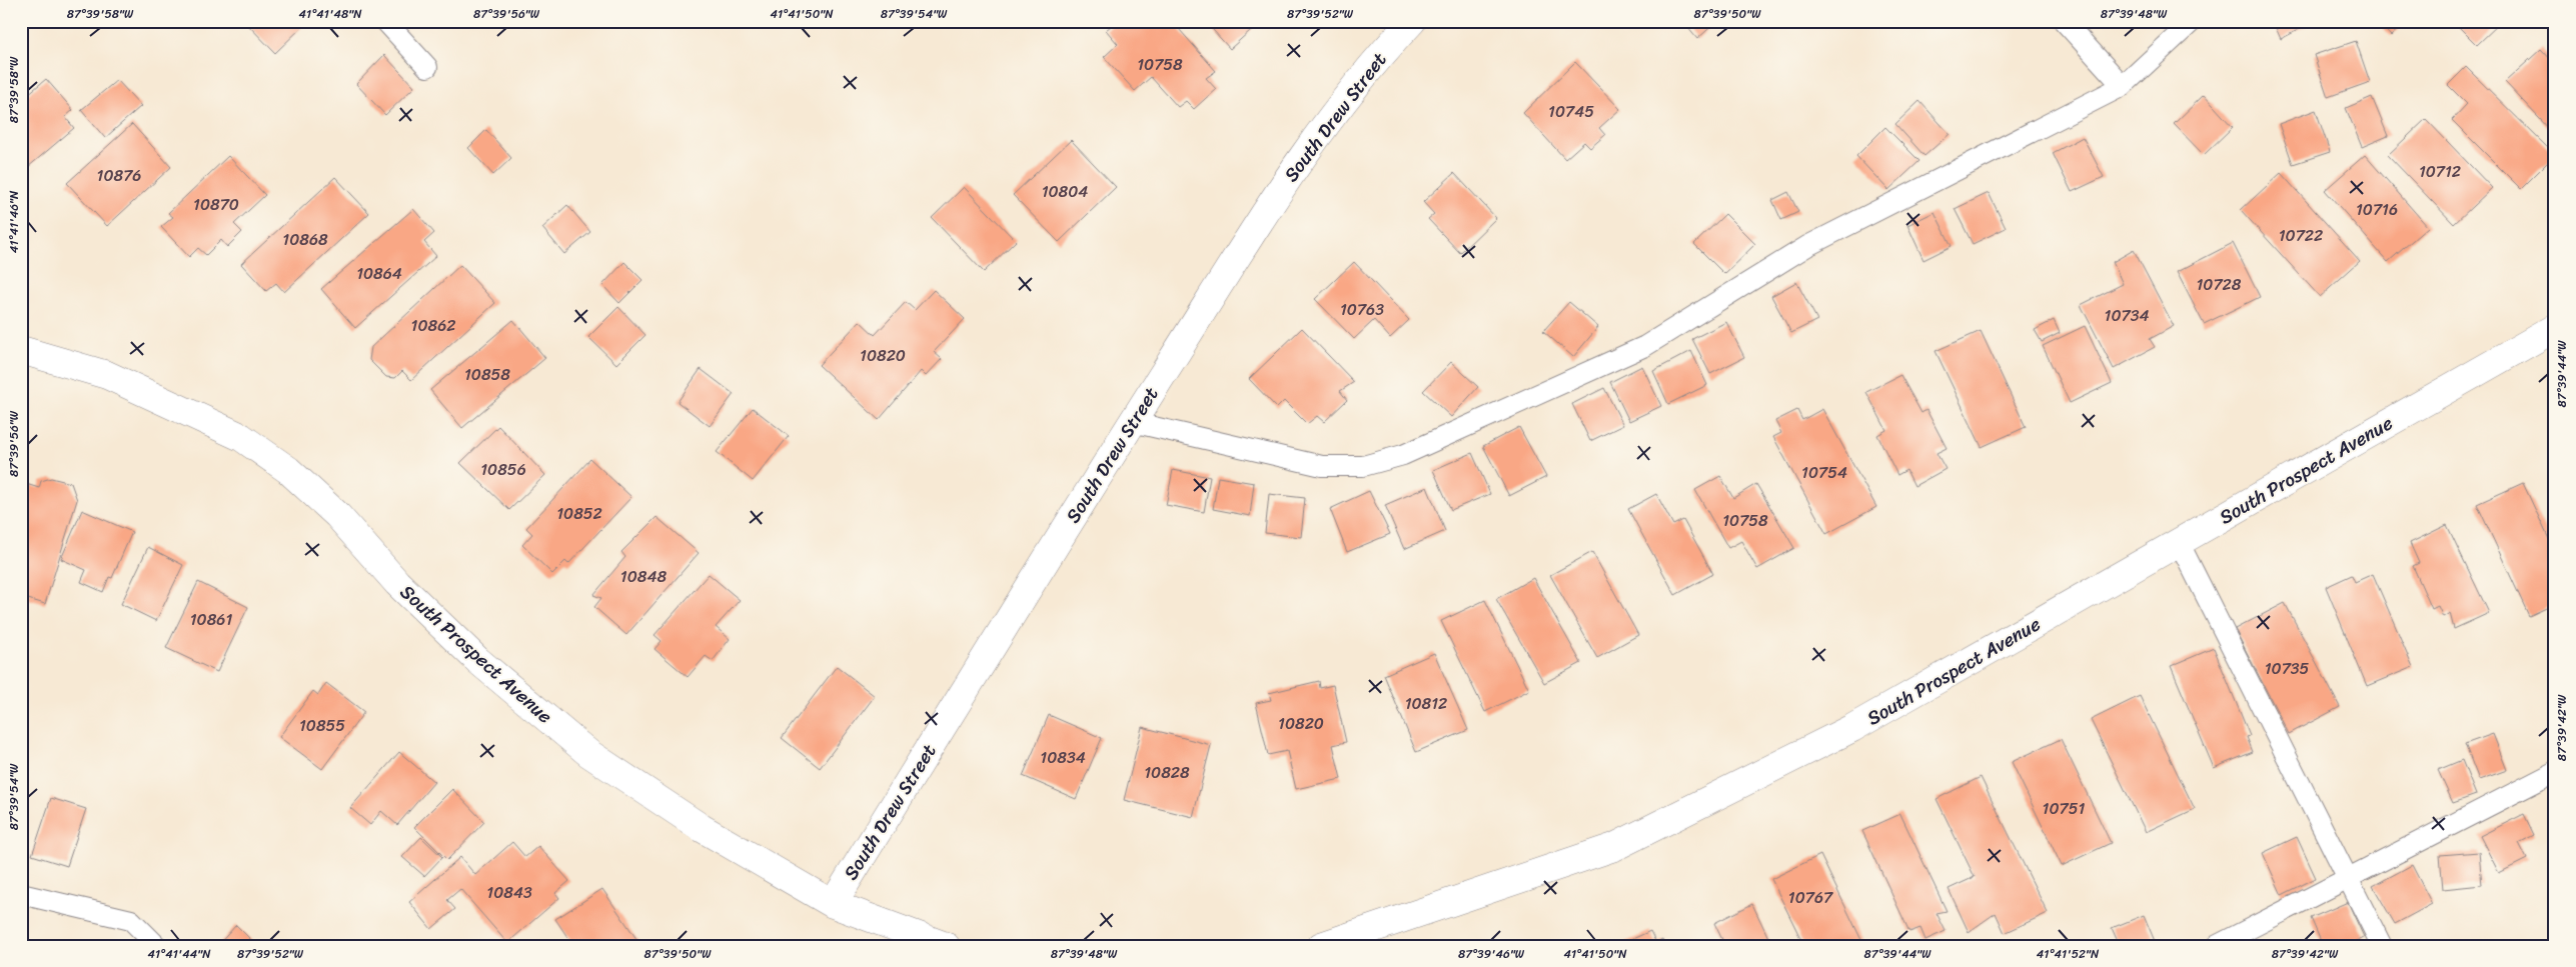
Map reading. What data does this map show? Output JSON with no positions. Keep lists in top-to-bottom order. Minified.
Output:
{"streets":{"street":["South Drew Street","South Prospect Avenue"]},"crossings":[["South Drew Street","South Prospect Avenue"]],"house_numbers":["10758","10745","10712","10876","10804","10870","10716","10722","10868","10864","10728","10763","10734","10862","10820","10858","10856","10754","10852","10758","10848","10861","10735","10812","10820","10855","10834","10828","10751","10843","10767"],"coordinates":["87°39'58\"W","41°41'48\"N","87°39'56\"W","41°41'50\"N","87°39'54\"W","87°39'52\"W","87°39'50\"W","87°39'48\"W","41°41'46\"N","87°39'44\"W","87°39'42\"W","41°41'44\"N","87°39'46\"W","41°41'52\"N"]}
